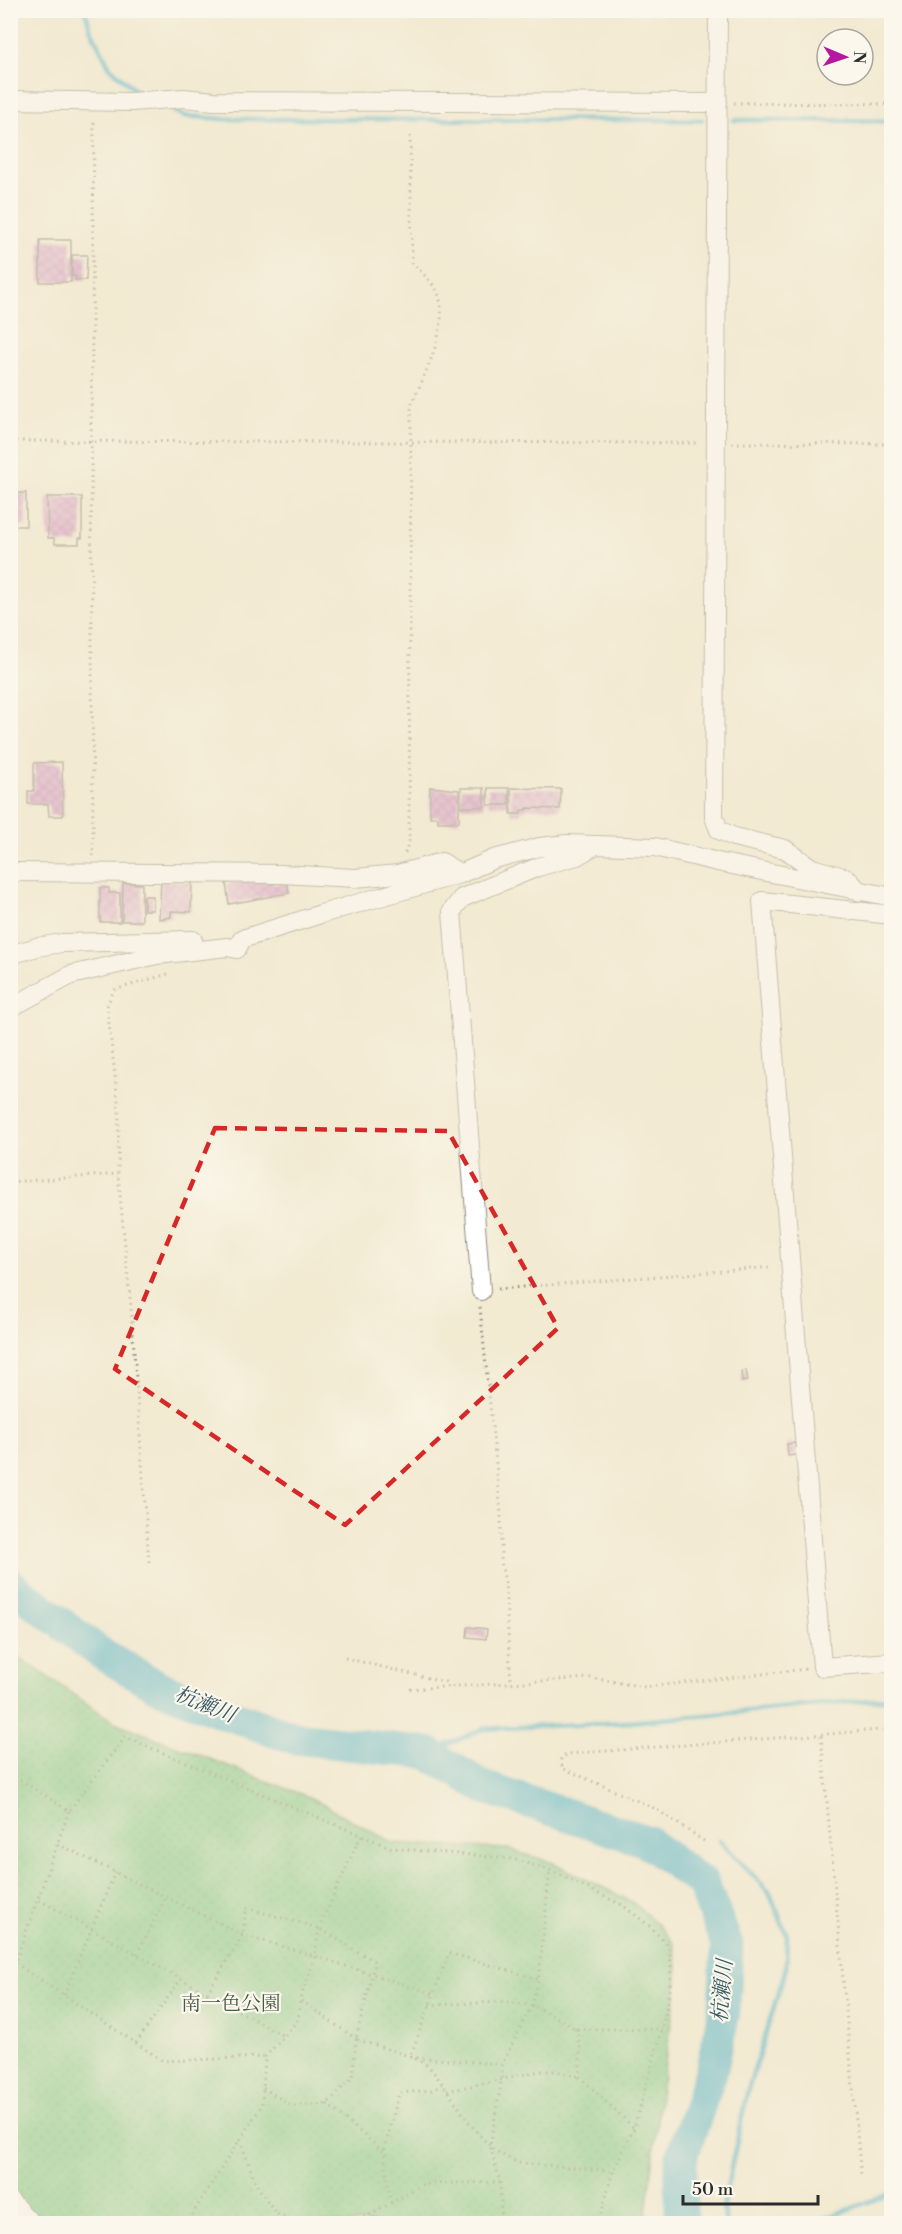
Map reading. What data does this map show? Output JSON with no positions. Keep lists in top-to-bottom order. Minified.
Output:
{"water":["杭瀬川"],"parks":["南一色公園"],"scale_bar":"50 m","north":"right"}
